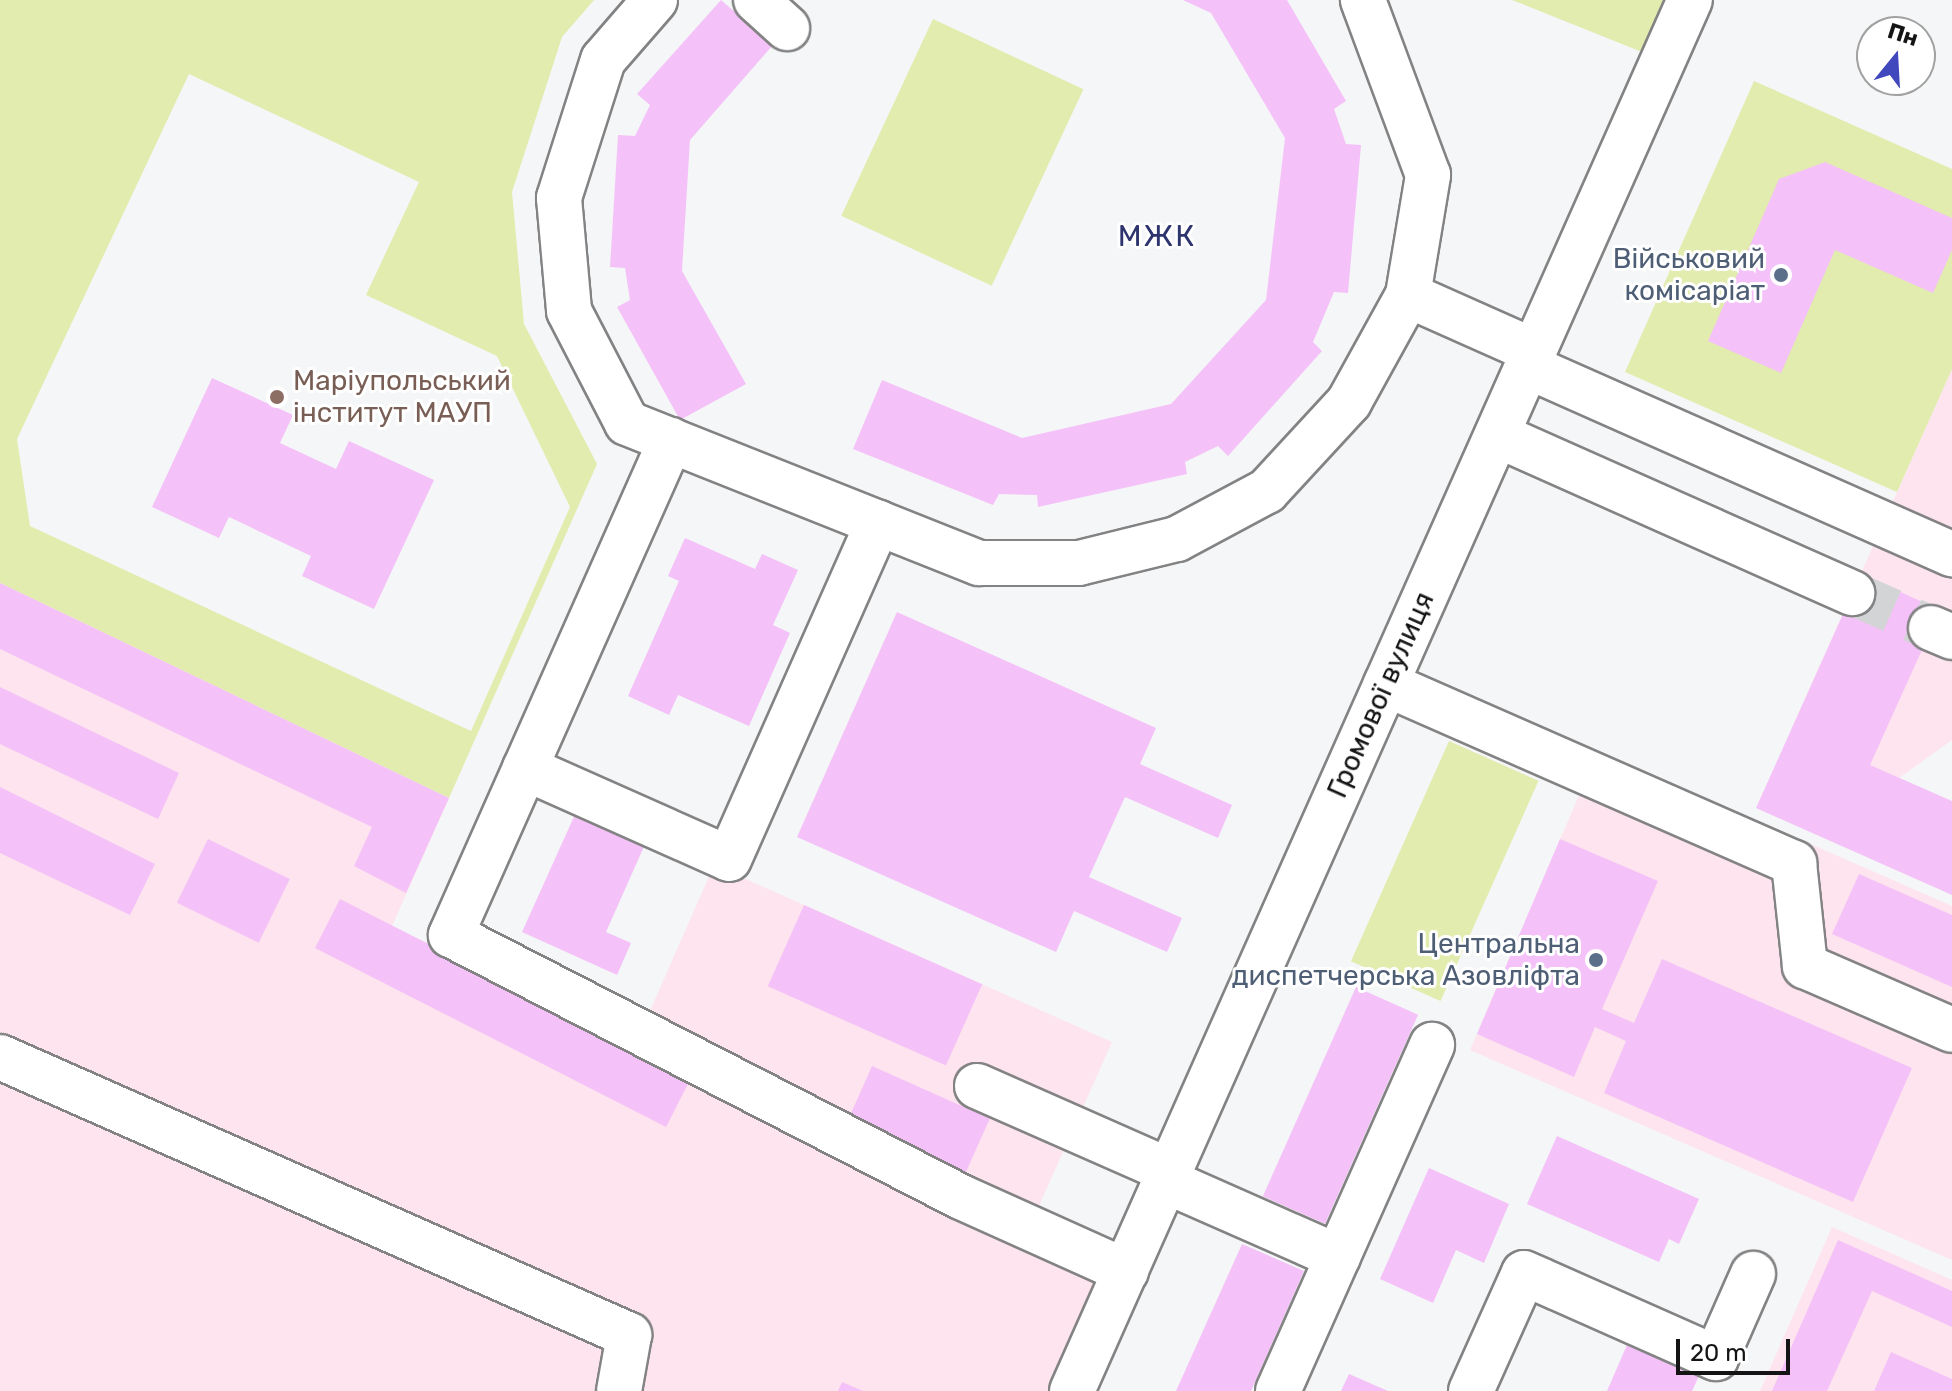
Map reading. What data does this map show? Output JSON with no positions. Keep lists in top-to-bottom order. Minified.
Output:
{"streets":{"street":["Громової вулиця"]},"districts":["МЖК"],"places":["Військовий комісаріат","Маріупольський інститут МАУП","Центральна диспетчерська Азовліфта"],"scale_bar":"20 m","north":"top"}
